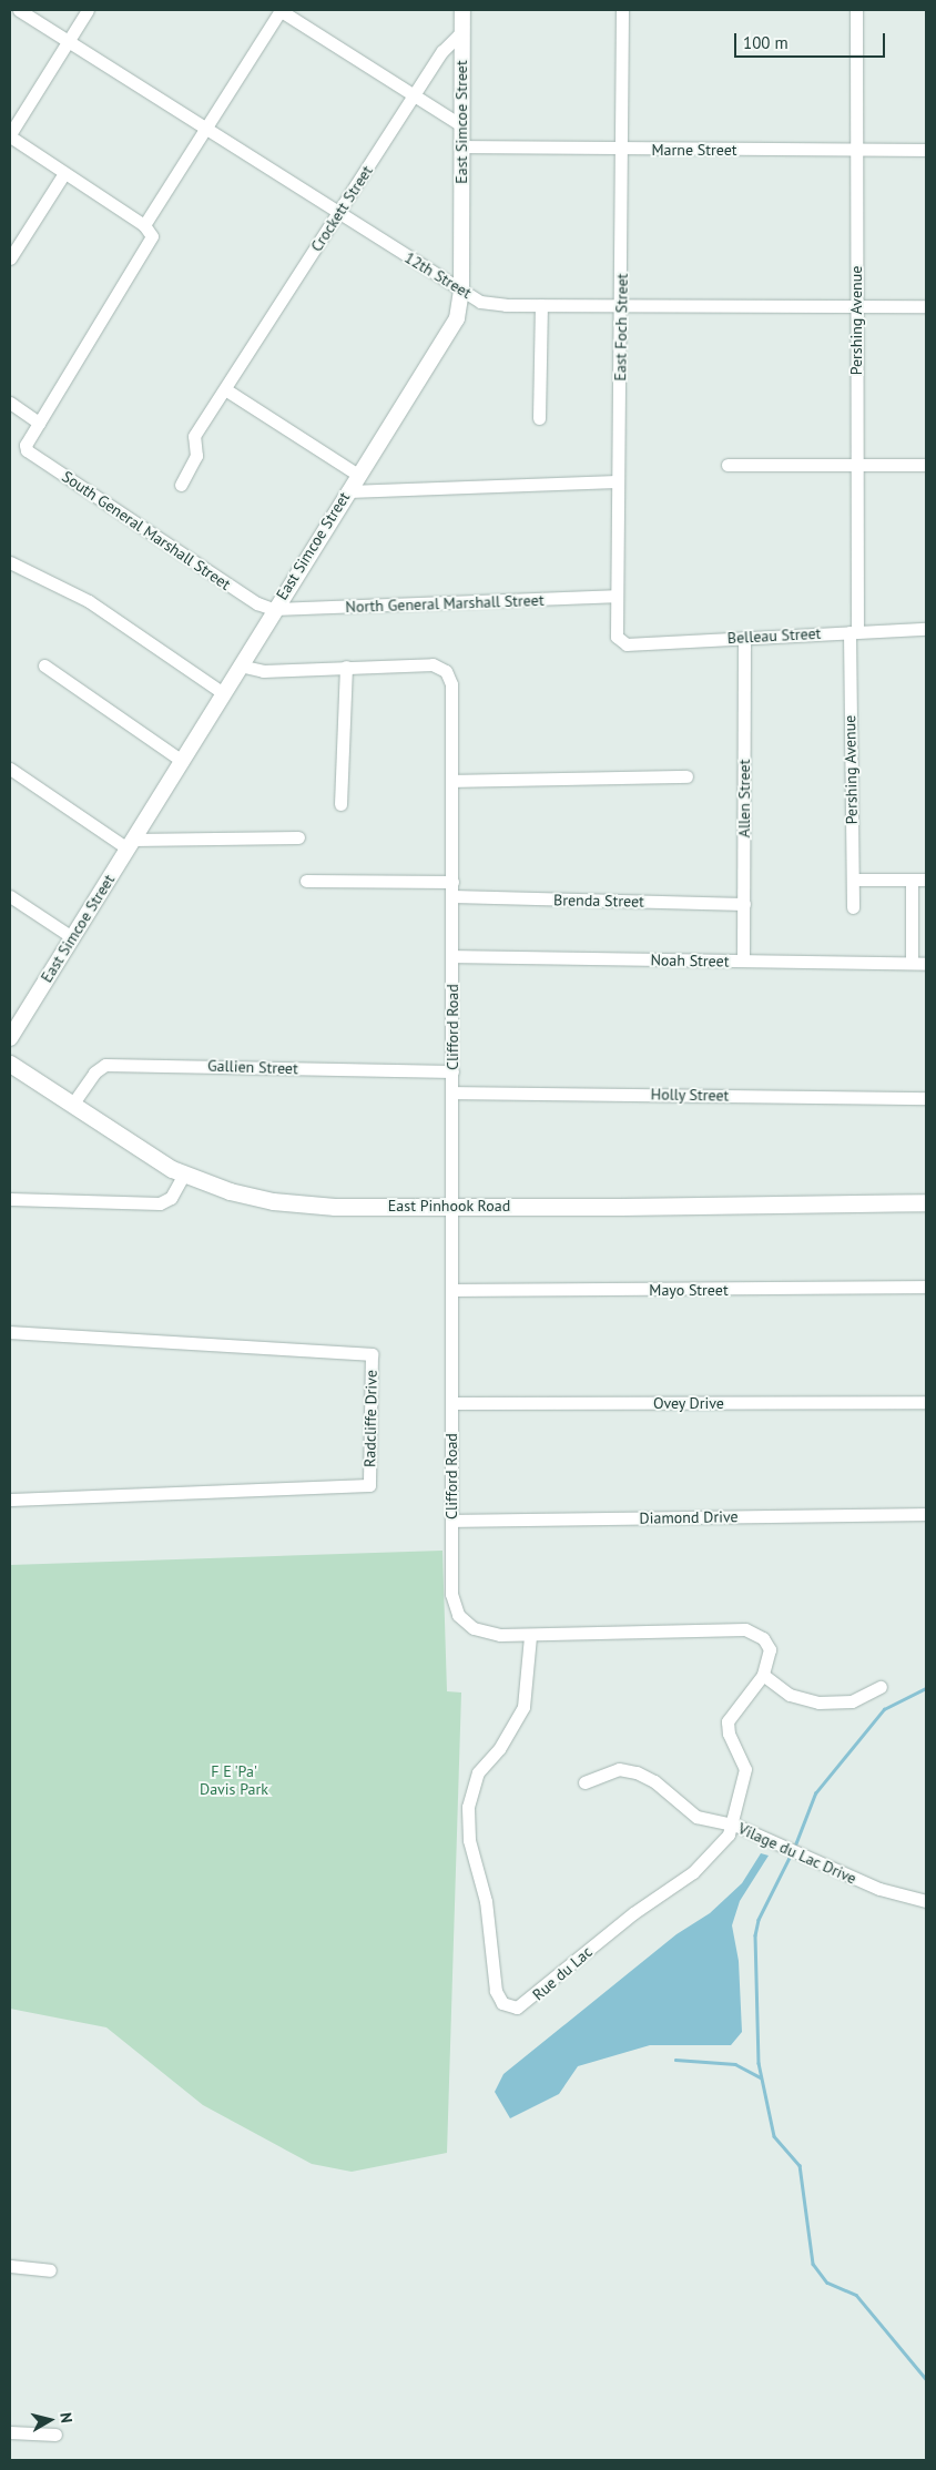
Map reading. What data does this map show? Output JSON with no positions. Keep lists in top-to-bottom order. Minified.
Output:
{"streets":{"main road":["East Pinhook Road"],"street":["East Simcoe Street","Marne Street","Crockett Street","12th Street","Pershing Avenue","East Foch Street","South General Marshall Street","North General Marshall Street","Belleau Street","Allen Street","Brenda Street","Noah Street","Clifford Road","Gallien Street","Holly Street","Mayo Street","Ovey Drive","Radcliffe Drive","Diamond Drive","Vilage du Lac Drive","Rue du Lac"]},"crossings":[["East Simcoe Street","Marne Street"],["East Simcoe Street","Crockett Street"],["East Simcoe Street","12th Street"],["East Simcoe Street","South General Marshall Street"],["East Simcoe Street","North General Marshall Street"],["East Simcoe Street","Clifford Road"],["Marne Street","Pershing Avenue"],["Marne Street","East Foch Street"],["Crockett Street","12th Street"],["12th Street","Pershing Avenue"],["12th Street","East Foch Street"],["Pershing Avenue","Belleau Street"],["East Foch Street","North General Marshall Street"],["East Foch Street","Belleau Street"],["South General Marshall Street","North General Marshall Street"],["Belleau Street","Allen Street"],["Allen Street","Brenda Street"],["Allen Street","Noah Street"],["Brenda Street","Clifford Road"],["Noah Street","Clifford Road"],["Clifford Road","Gallien Street"],["Clifford Road","Holly Street"],["Clifford Road","East Pinhook Road"],["Clifford Road","Mayo Street"],["Clifford Road","Ovey Drive"],["Clifford Road","Diamond Drive"],["Clifford Road","Rue du Lac"],["Gallien Street","East Pinhook Road"],["Vilage du Lac Drive","Rue du Lac"]],"parks":["F E 'Pa' Davis Park"],"scale_bar":"100 m","north":"right"}
